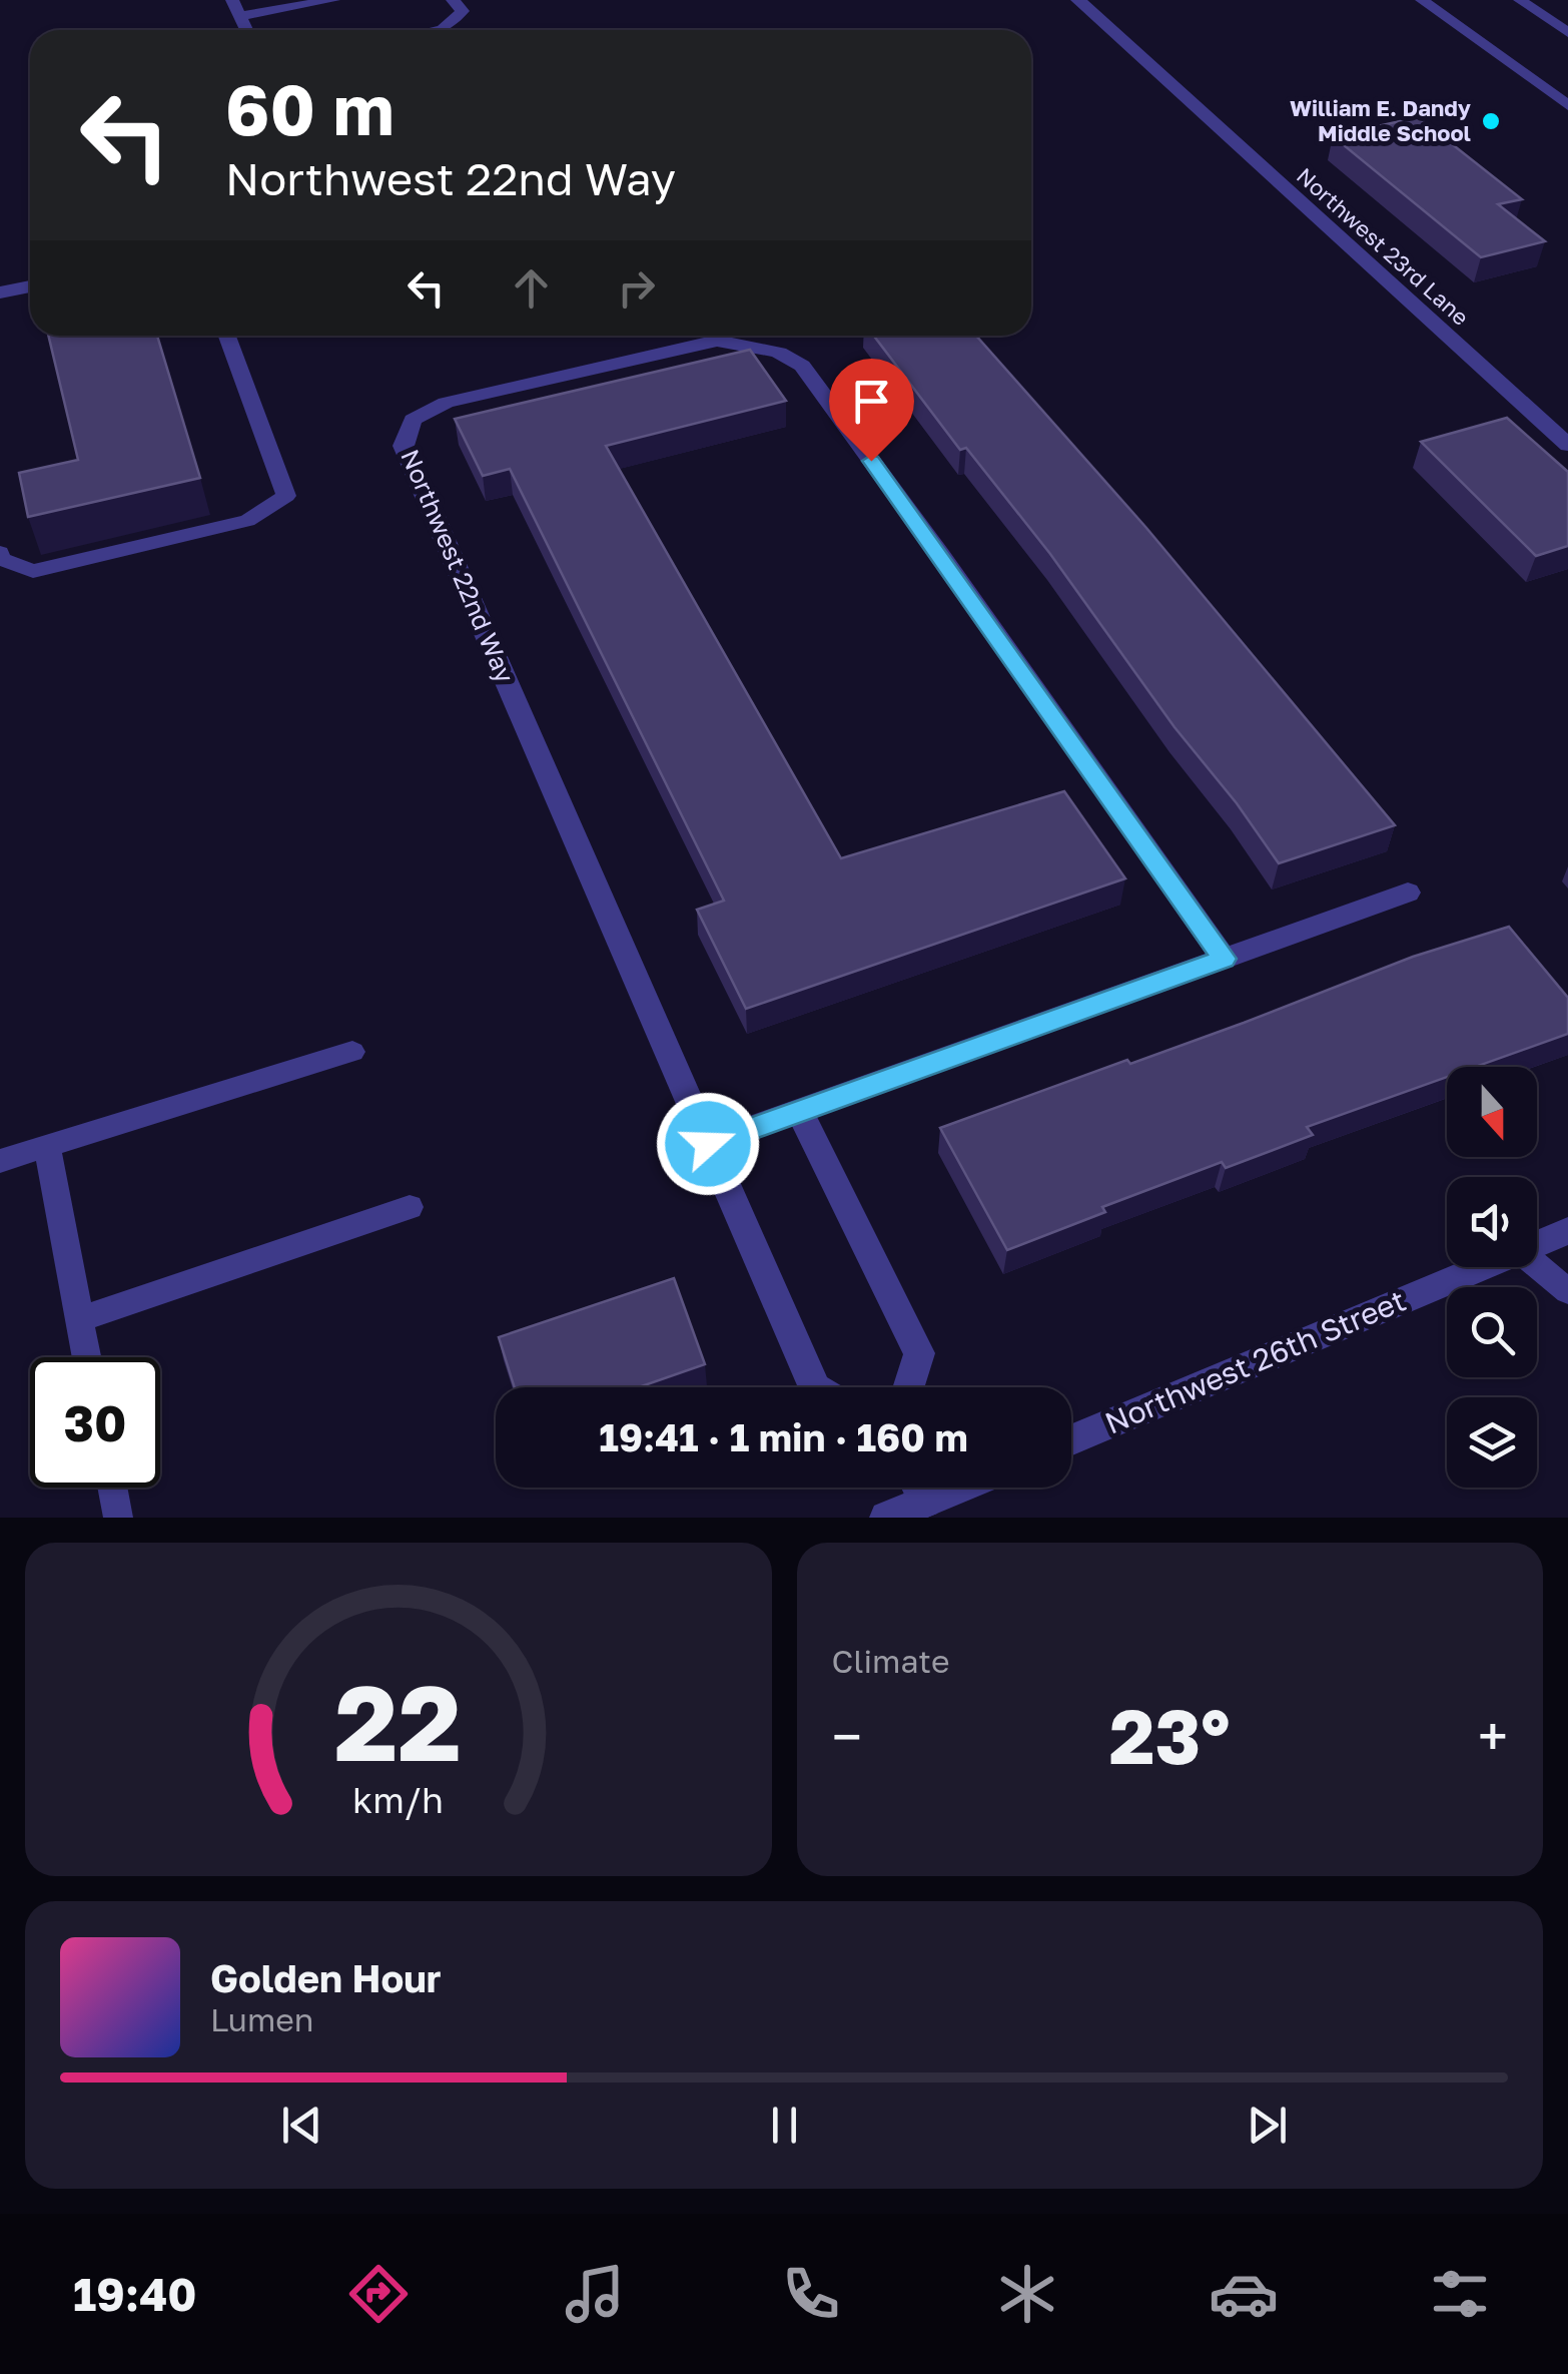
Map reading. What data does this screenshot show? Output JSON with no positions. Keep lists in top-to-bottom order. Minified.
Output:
{"streets":{"street":["Northwest 23rd Lane","Northwest 22nd Way","Northwest 26th Street"]},"places":["William E. Dandy Middle School"],"north":"bottom","page":{"turn":["60 m","Northwest 22nd Way"],"limit":"30","trip":"19:41 · 1 min · 160 m","tile":"Climate","heat":["−","23°","+"],"song":["Golden Hour","Lumen"],"tabs":"19:40","gauge":["22","km/h"]}}
